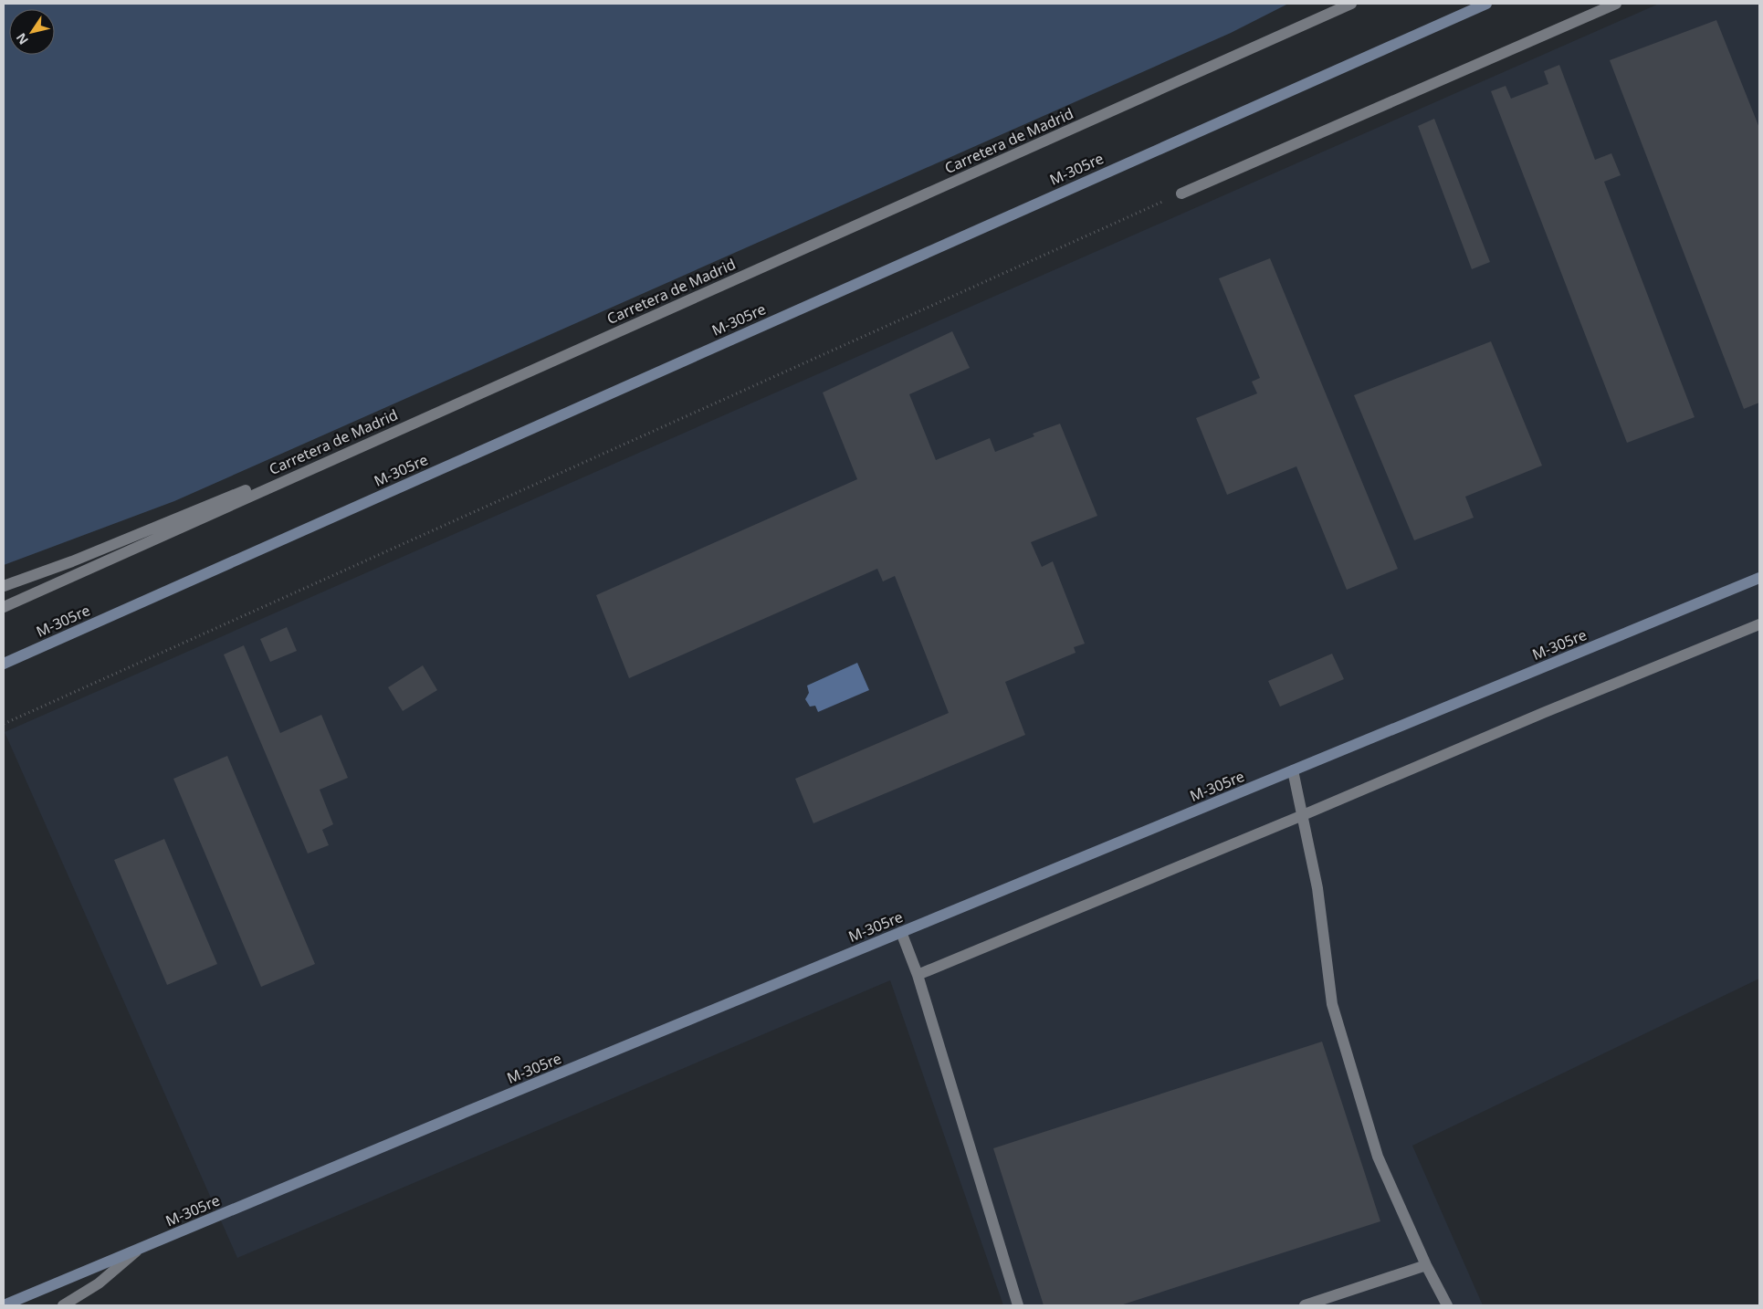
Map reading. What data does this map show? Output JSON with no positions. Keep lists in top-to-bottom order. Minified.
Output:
{"streets":{"main road":["M-305re"],"lane":["Carretera de Madrid"]},"north":"bottom left"}
